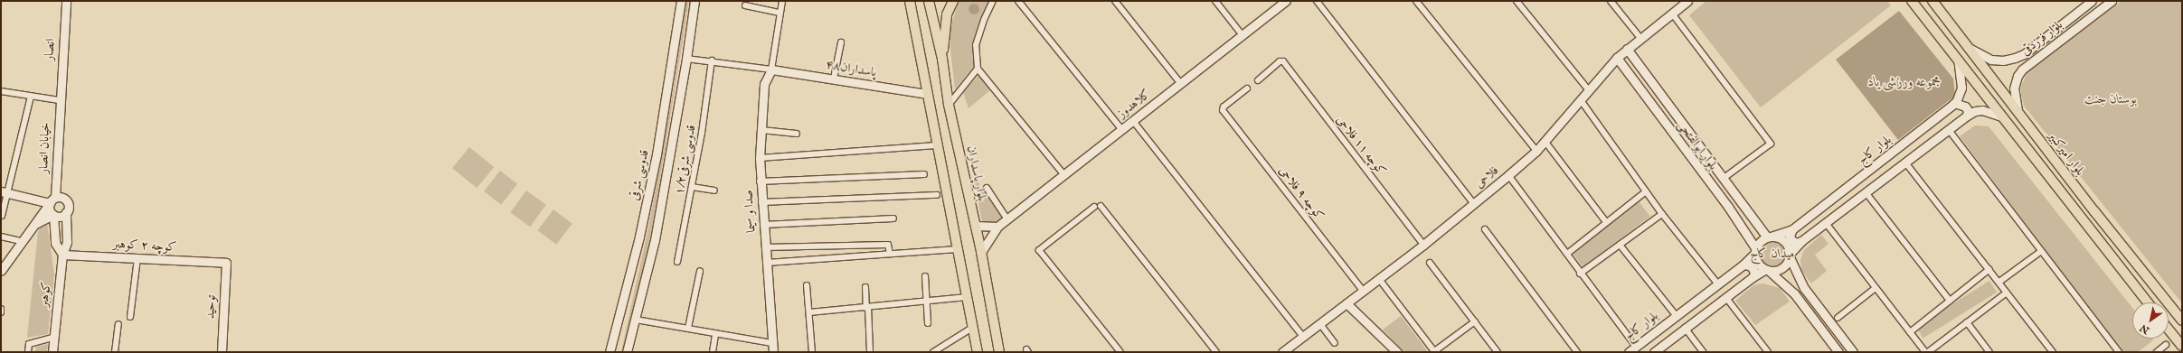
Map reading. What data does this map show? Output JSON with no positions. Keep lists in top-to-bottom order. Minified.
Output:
{"streets":{"main road":["بلوار امیرکبیر","بلوار پاسداران"],"street":["بلوار فرزدقی","انصار","پاسداران۴۸","کلاهدوز","کوچه ۱۱ فلاحی","بلوار ابوالفتحی","خیابان انصار","بلوار کاج","قدوسی شرقی۱/۲","قدوسی شرقی","فلاحی","کوچه ۹ فلاحی","صدا و سیما","کوچه ۲ کوهبر","کوهبر","توحید"]},"crossings":[["بلوار فرزدقی","بلوار امیرکبیر"],["انصار","خیابان انصار"],["پاسداران۴۸","صدا و سیما"],["کوچه ۱۱ فلاحی","فلاحی"],["بلوار ابوالفتحی","بلوار کاج"],["بلوار ابوالفتحی","فلاحی"],["خیابان انصار","کوهبر"],["فلاحی","کوچه ۹ فلاحی"],["کوچه ۲ کوهبر","کوهبر"],["کوچه ۲ کوهبر","توحید"]],"water":["مجموعه ورزشی یاد"],"parks":["بوستان جنت","میدان کاج"],"north":"bottom left"}
